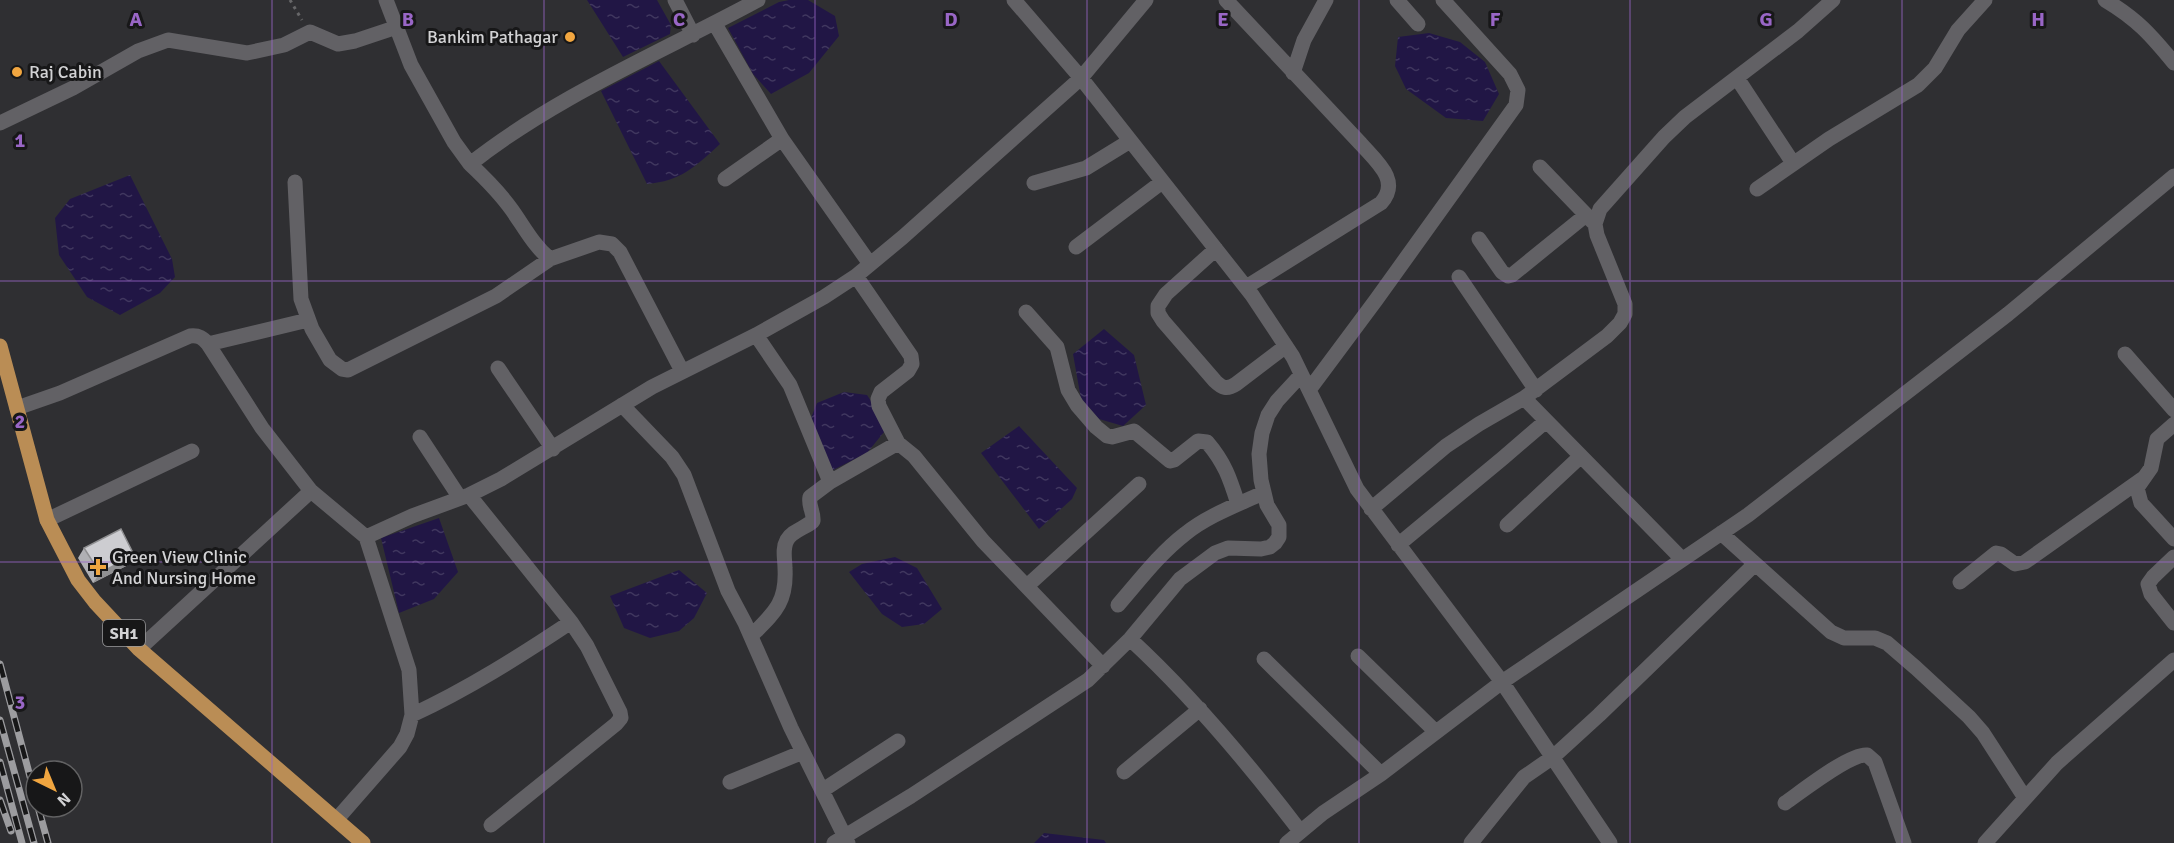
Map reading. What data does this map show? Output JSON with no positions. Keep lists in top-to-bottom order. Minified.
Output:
{"streets":{"main road":["SH1"]},"places":{"other":["Bankim Pathagar","Raj Cabin"],"health":["Green View Clinic And Nursing Home"]},"north":"bottom right","grid":{"columns":["A","B","C","D","E","F","G","H"],"rows":["1","2","3"]}}
